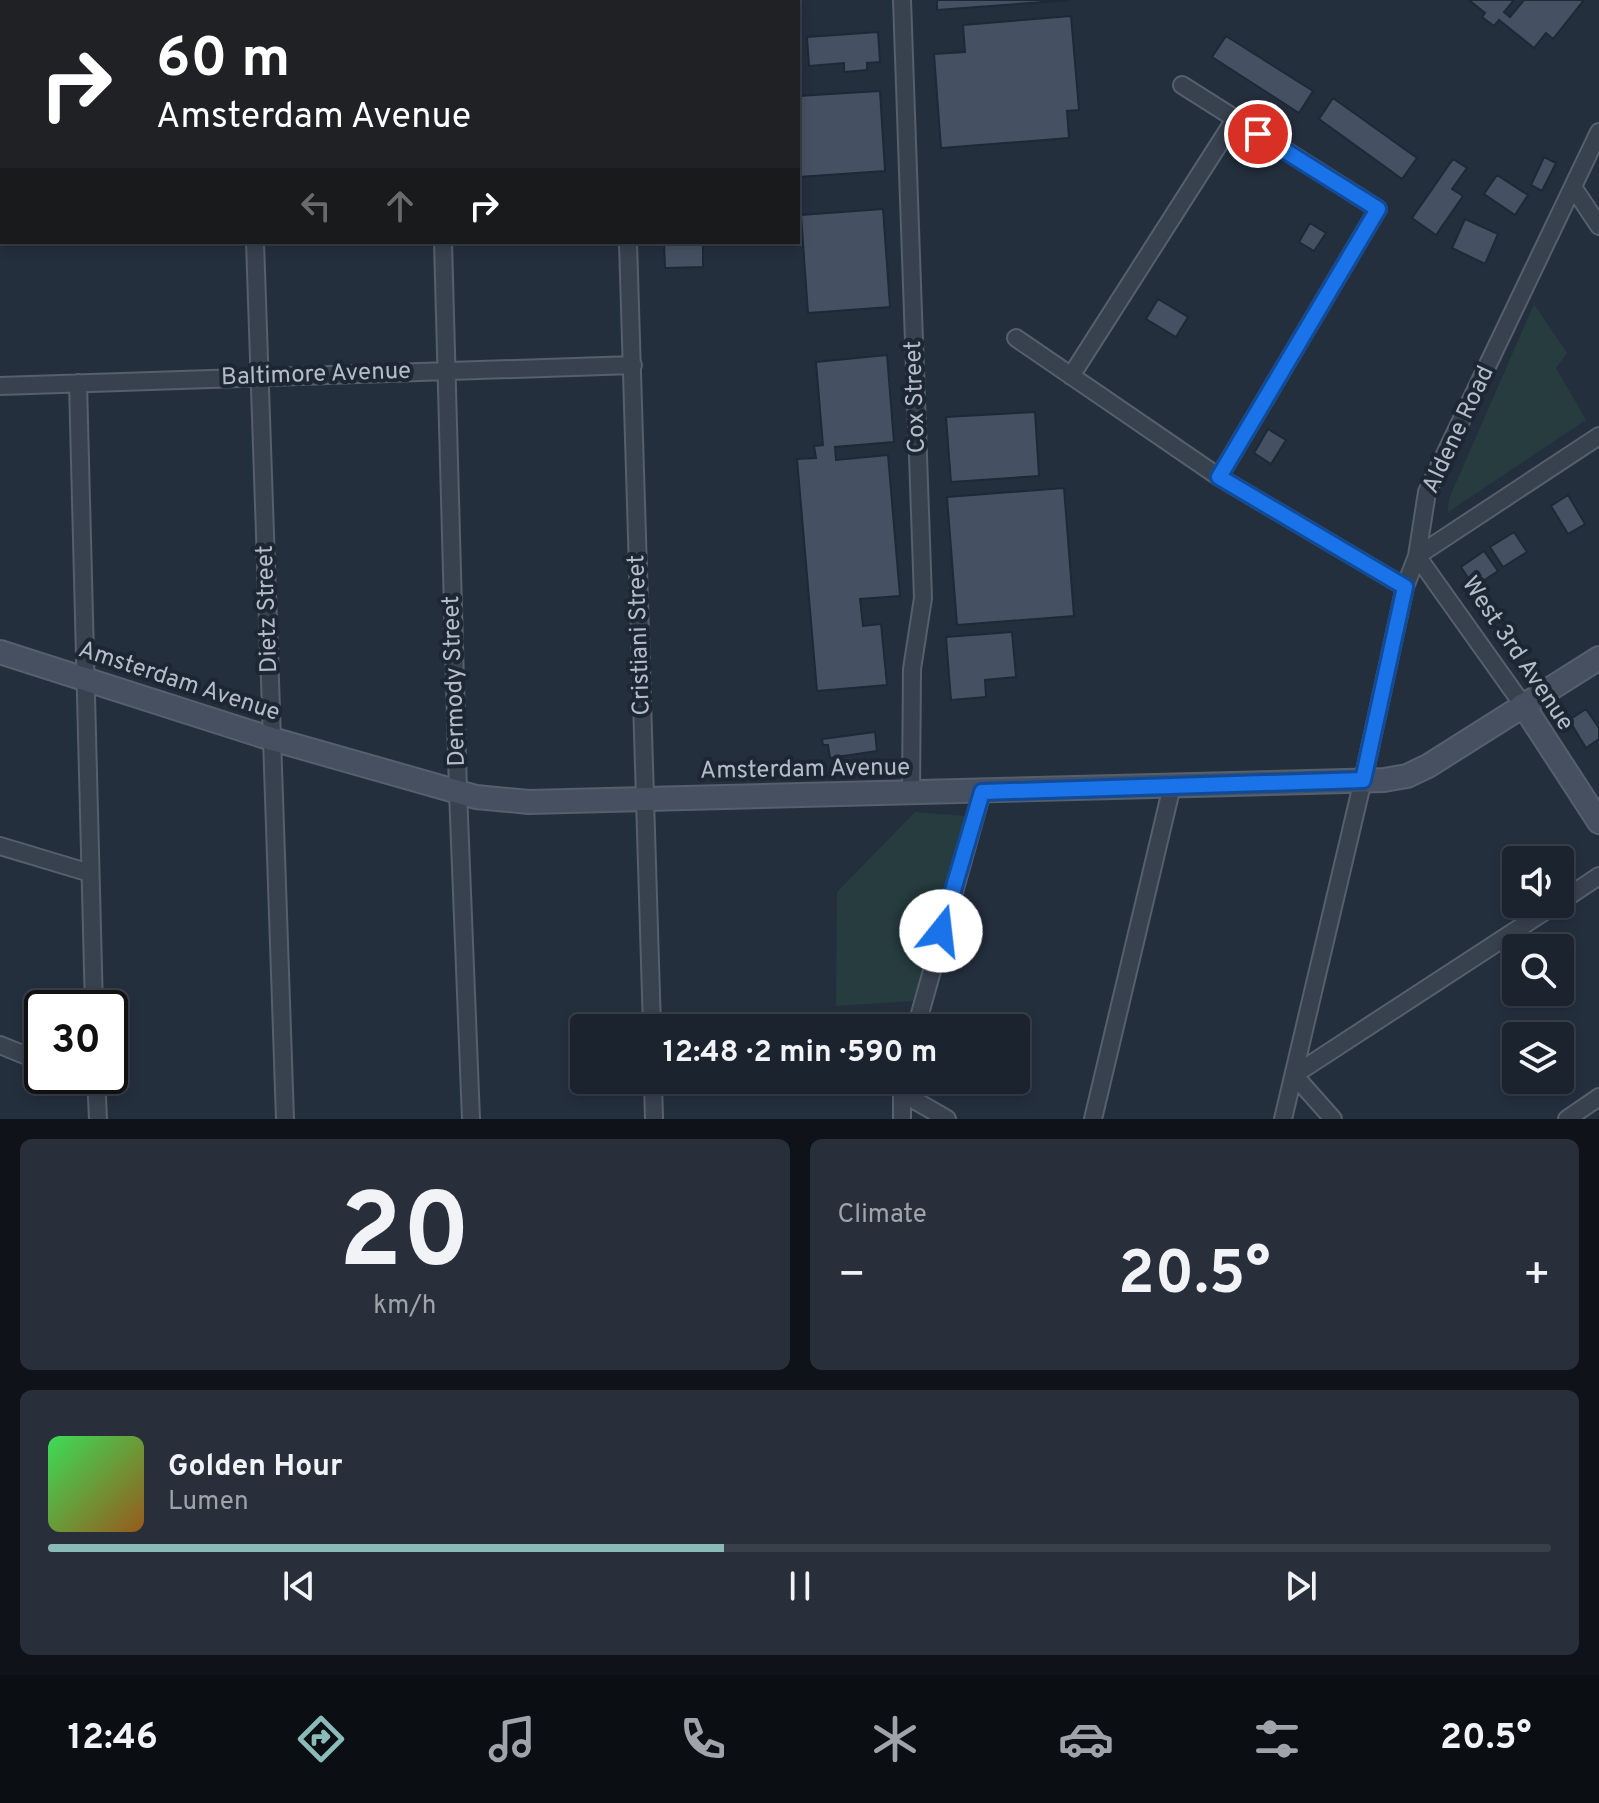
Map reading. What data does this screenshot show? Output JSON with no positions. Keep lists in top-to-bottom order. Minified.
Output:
{"streets":{"main road":["West 3rd Avenue","Amsterdam Avenue"],"street":["Baltimore Avenue","Cox Street","Aldene Road","Dietz Street","Cristiani Street","Dermody Street"]},"crossings":[["Baltimore Avenue","Dietz Street"],["Baltimore Avenue","Cristiani Street"],["Baltimore Avenue","Dermody Street"],["Cox Street","Amsterdam Avenue"],["Aldene Road","West 3rd Avenue"],["Aldene Road","Amsterdam Avenue"],["Dietz Street","Amsterdam Avenue"],["Cristiani Street","Amsterdam Avenue"],["West 3rd Avenue","Amsterdam Avenue"],["Dermody Street","Amsterdam Avenue"]],"page":{"turn":["60 m","Amsterdam Avenue"],"limit":"30","trip":"12:48 · 2 min · 590 m","tile":[["20","km/h"],"Climate"],"heat":["−","20.5°","+"],"song":["Golden Hour","Lumen"],"tabs":["12:46","20.5°"]}}
